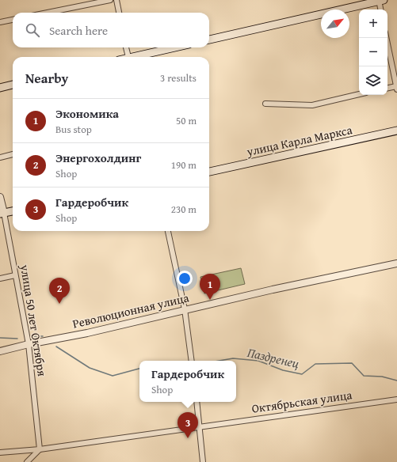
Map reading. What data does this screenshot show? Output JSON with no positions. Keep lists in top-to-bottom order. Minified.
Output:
{"streets":{"main road":["улица Карла Маркса"],"street":["Революционная улица","улица 50 лет Октября","Октябрьская улица"]},"crossings":[["Революционная улица","улица 50 лет Октября"],["улица 50 лет Октября","Октябрьская улица"]],"water":["Паздренец"],"north":"top right","page":{"map_buttons":["+","−"],"search":"Search here","heading":["Nearby","3 results"],"list":[{"mark":"1","name":"Экономика","note":"Bus stop","value":"50 m"},{"mark":"2","name":"Энергохолдинг","note":"Shop","value":"190 m"},{"mark":"3","name":"Гардеробчик","note":"Shop","value":"230 m"}],"pins":["1","2","3"],"popup":["Гардеробчик","Shop"]}}
